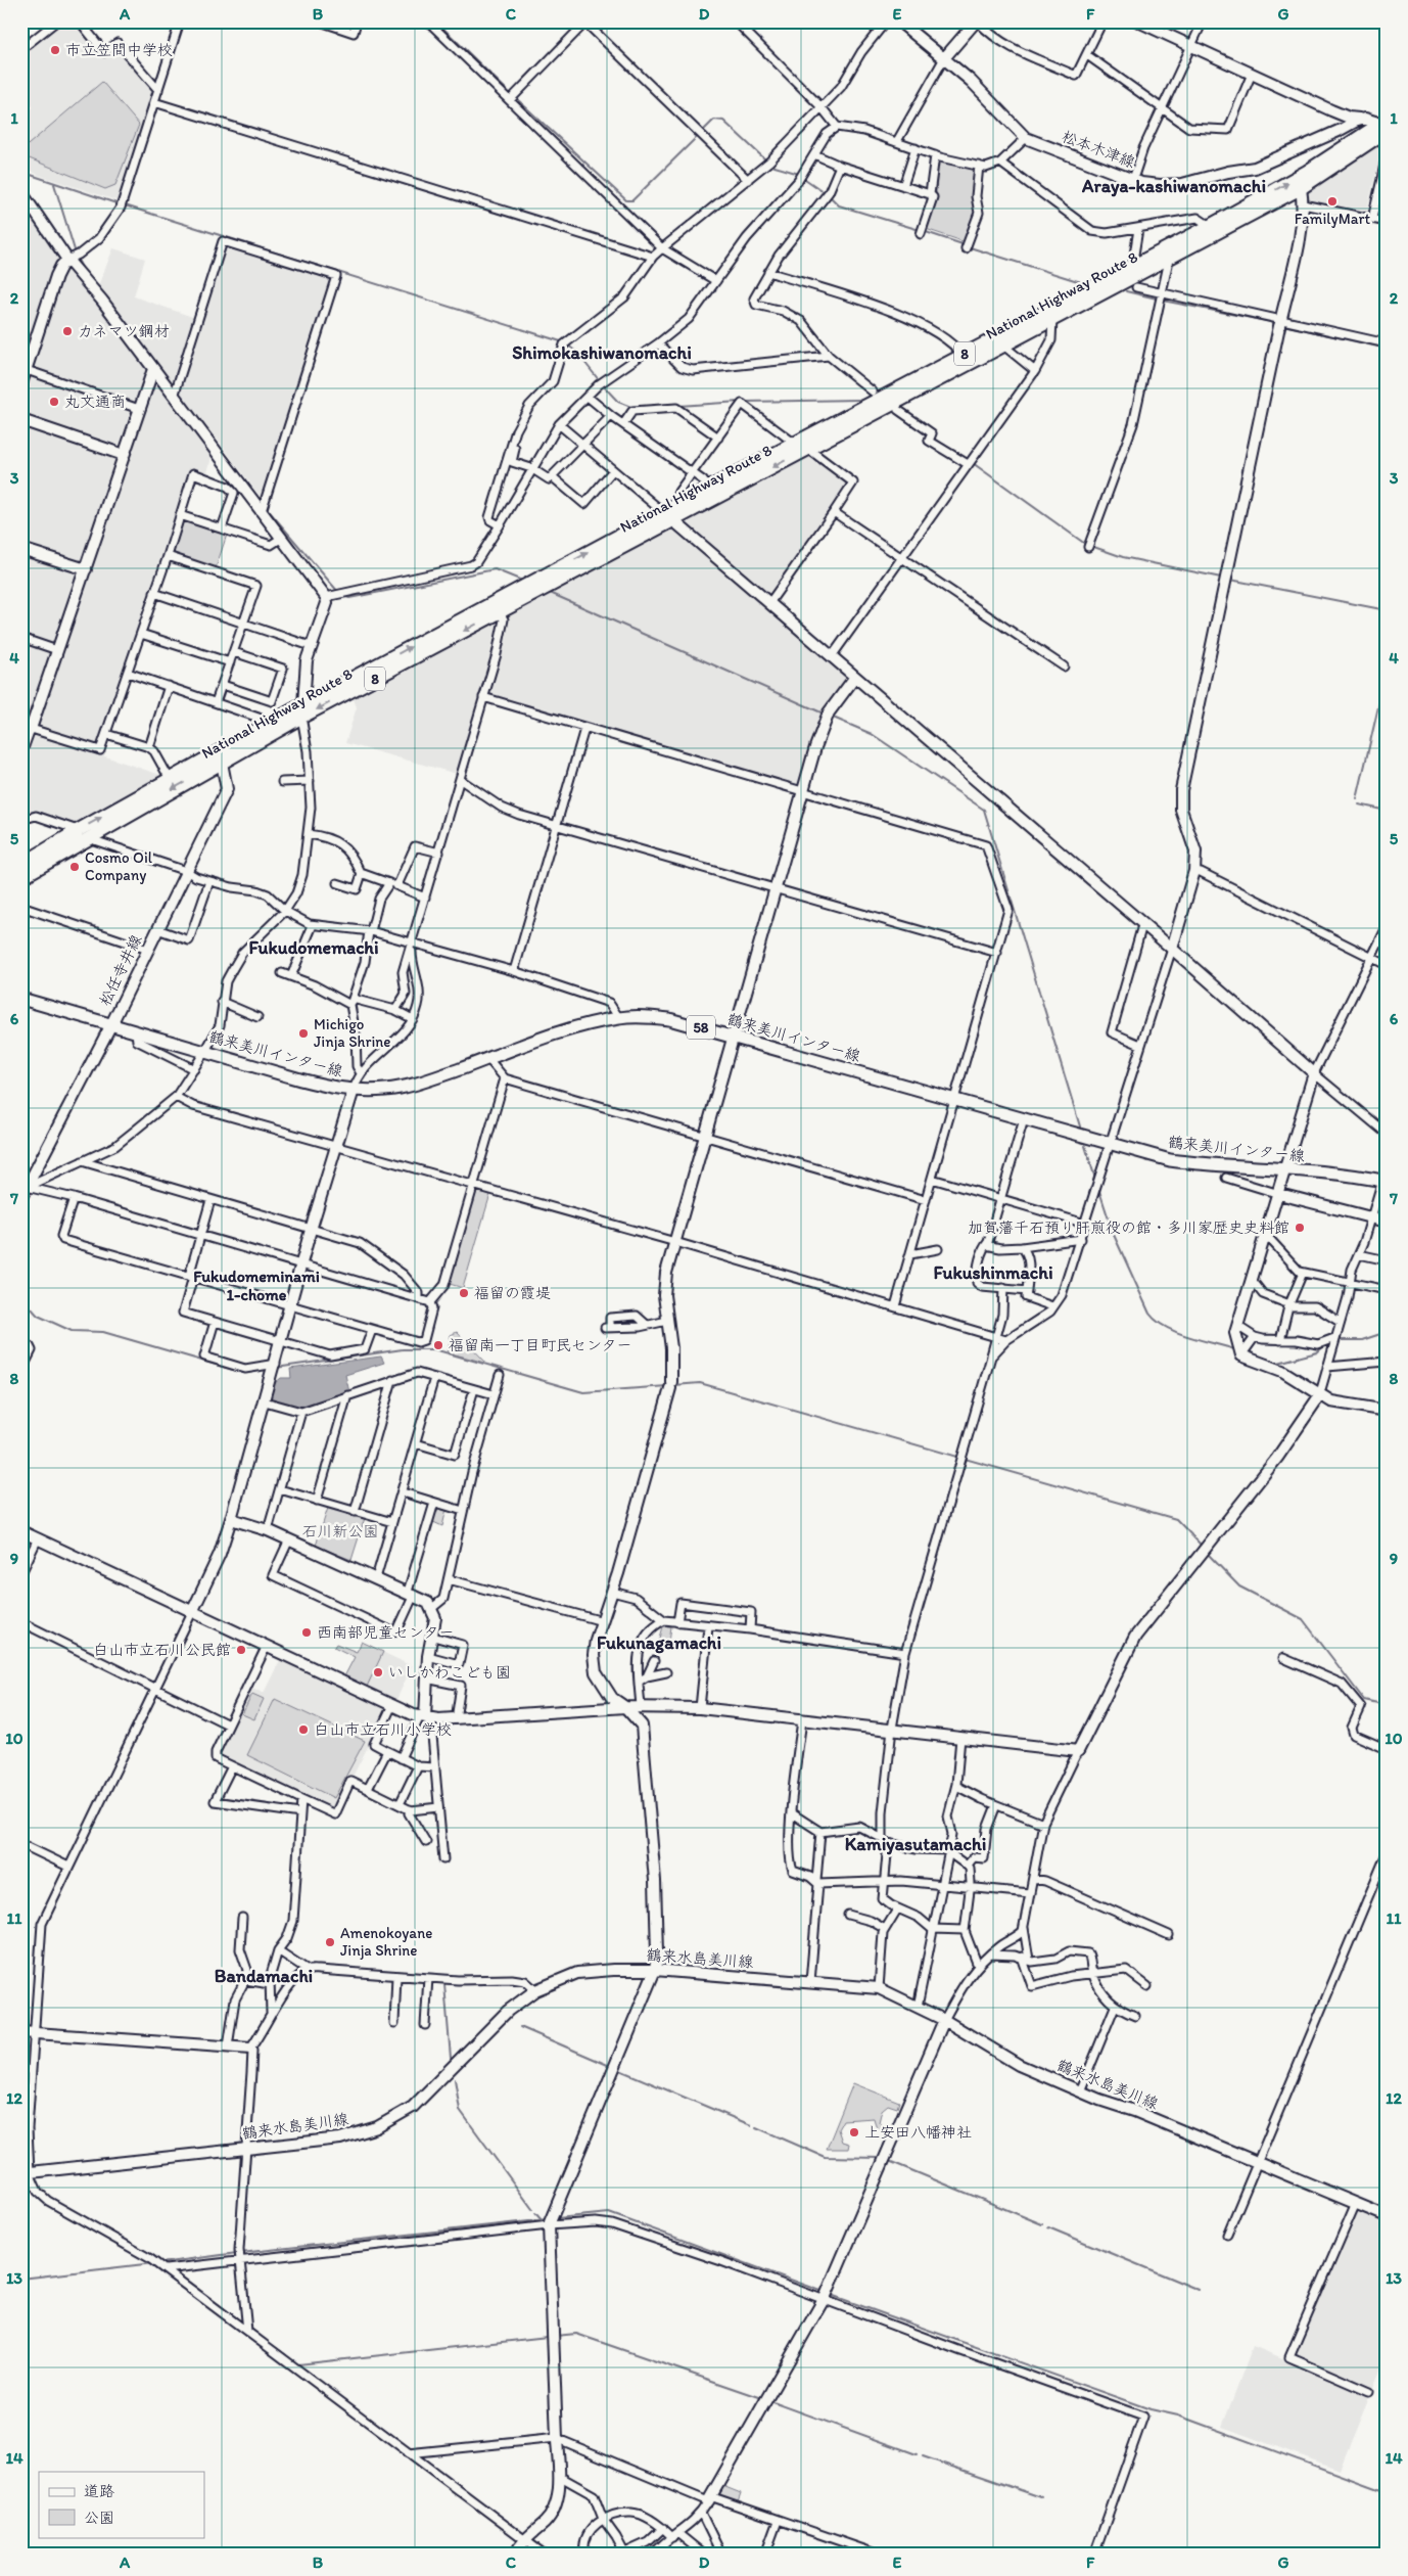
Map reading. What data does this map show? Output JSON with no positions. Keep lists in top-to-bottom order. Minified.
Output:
{"streets":{"highway":["National Highway Route 8","8"],"main road":["58","鶴来美川インター線"],"street":["松本木津線","松任寺井線","鶴来水島美川線"]},"crossings":[["National Highway Route 8","松任寺井線"],["松任寺井線","鶴来美川インター線"]],"districts":["Araya-kashiwanomachi","Shimokashiwanomachi","Fukudomemachi","Fukushinmachi","Fukudomeminami 1-chome","Fukunagamachi","Kamiyasutamachi","Bandamachi"],"parks":["石川新公園"],"places":["市立笠間中学校","FamilyMart","カネマツ鋼材","丸文通商","Cosmo Oil Company","Michigo Jinja Shrine","加賀藩千石預り肝煎役の館・多川家歴史史料館","福留の霞堤","福留南一丁目町民センター","西南部児童センター","白山市立石川公民館","いしかわこども園","白山市立石川小学校","Amenokoyane Jinja Shrine","上安田八幡神社"],"legend":["道路","公園"],"grid":{"columns":["A","B","C","D","E","F","G"],"rows":["1","2","3","4","5","6","7","8","9","10","11","12","13","14"]}}
